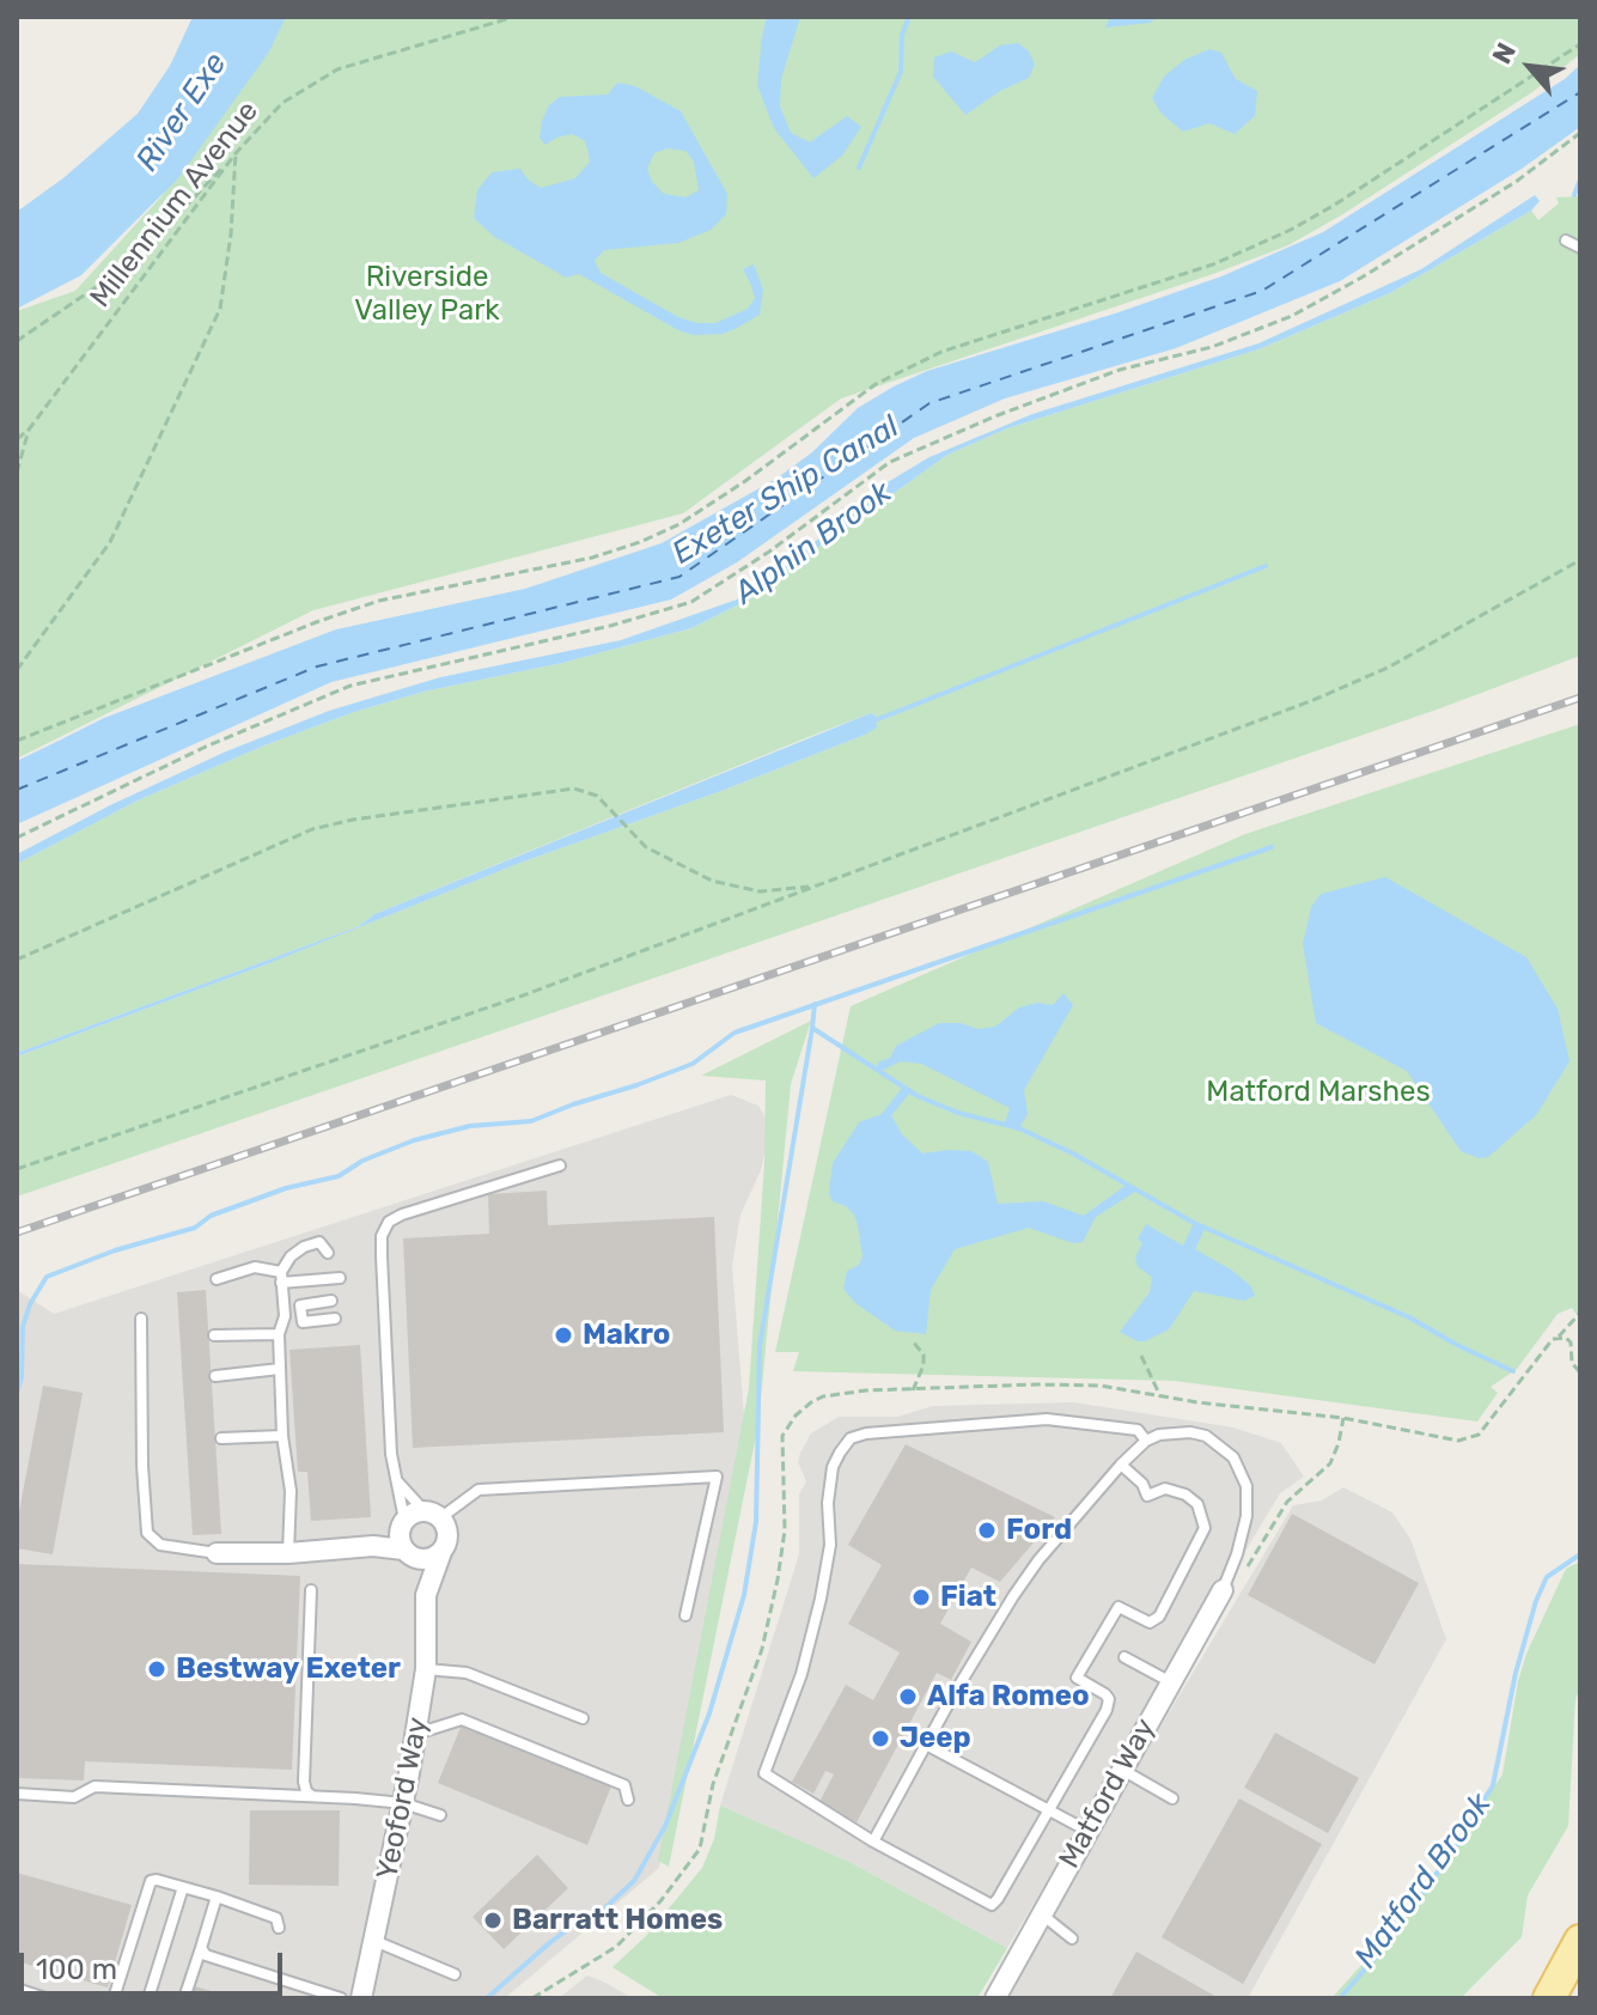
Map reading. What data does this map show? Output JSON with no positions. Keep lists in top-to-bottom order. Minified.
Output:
{"streets":{"street":["Matford Way","Yeoford Way"],"path":["Millennium Avenue"]},"water":["River Exe","Exeter Ship Canal","Alphin Brook","Matford Brook"],"parks":["Riverside Valley Park","Matford Marshes"],"places":["Makro","Ford","Fiat","Bestway Exeter","Alfa Romeo","Jeep","Barratt Homes"],"scale_bar":"100 m","north":"top left"}
